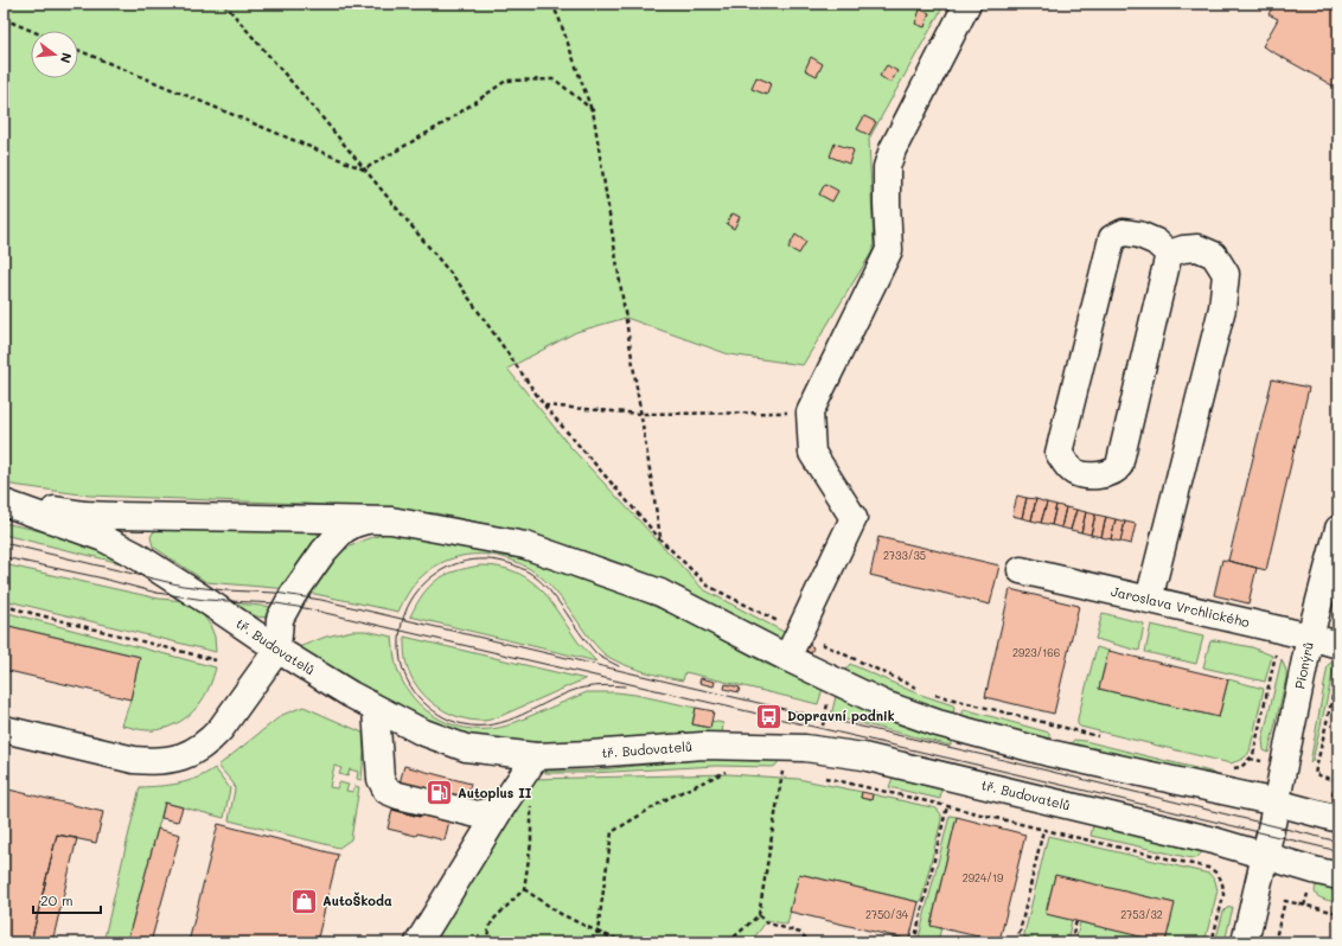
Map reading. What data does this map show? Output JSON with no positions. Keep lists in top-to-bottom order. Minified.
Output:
{"streets":{"street":["Jaroslava Vrchlického","tř. Budovatelů","Pionýrů"]},"crossings":[["Jaroslava Vrchlického","Pionýrů"],["tř. Budovatelů","Pionýrů"]],"places":{"bus stop":["Dopravní podnik"],"fuel station":["Autoplus II"],"shop":["AutoŠkoda"]},"house_numbers":["2733/35","2923/166","2924/19","2750/34","2753/32"],"scale_bar":"20 m","north":"right"}
